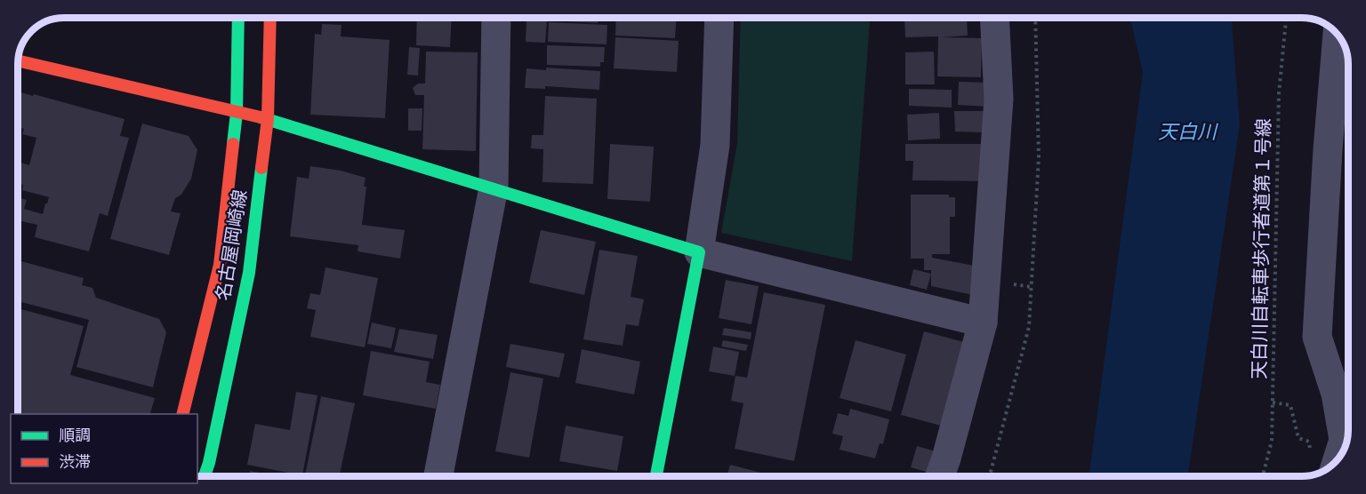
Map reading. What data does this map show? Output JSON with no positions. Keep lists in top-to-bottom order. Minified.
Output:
{"streets":{"street":["名古屋岡崎線"],"path":["天白川自転車歩行者道第１号線"]},"water":["天白川"],"legend":["順調","渋滞"]}
